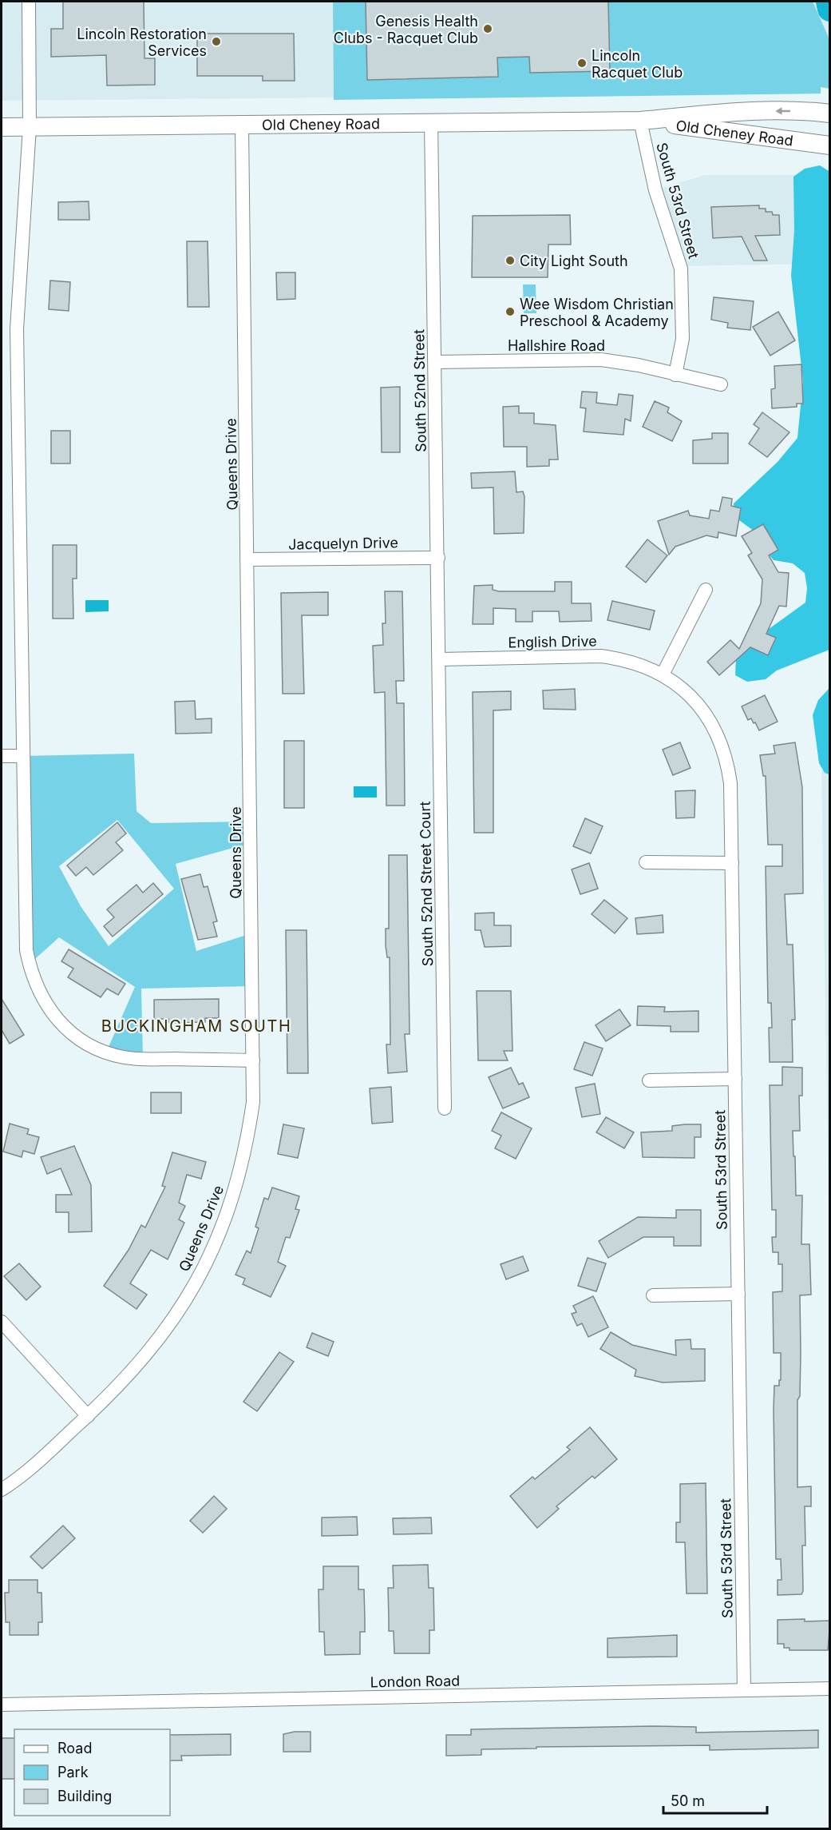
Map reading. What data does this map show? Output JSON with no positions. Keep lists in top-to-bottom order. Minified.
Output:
{"streets":{"main road":["Old Cheney Road"],"street":["South 53rd Street","Hallshire Road","South 52nd Street","Queens Drive","Jacquelyn Drive","English Drive","South 52nd Street Court","London Road"]},"crossings":[["Old Cheney Road","South 53rd Street"],["Old Cheney Road","South 52nd Street"],["Old Cheney Road","Queens Drive"],["South 53rd Street","Hallshire Road"],["South 53rd Street","English Drive"],["South 53rd Street","London Road"],["Hallshire Road","South 52nd Street"],["South 52nd Street","Jacquelyn Drive"],["South 52nd Street","English Drive"],["South 52nd Street","South 52nd Street Court"],["Queens Drive","Jacquelyn Drive"],["English Drive","South 52nd Street Court"]],"districts":["BUCKINGHAM SOUTH"],"places":["Genesis Health Clubs - Racquet Club","Lincoln Restoration Services","Lincoln Racquet Club","City Light South","Wee Wisdom Christian Preschool & Academy"],"legend":["Road","Park","Building"],"scale_bar":"50 m"}
